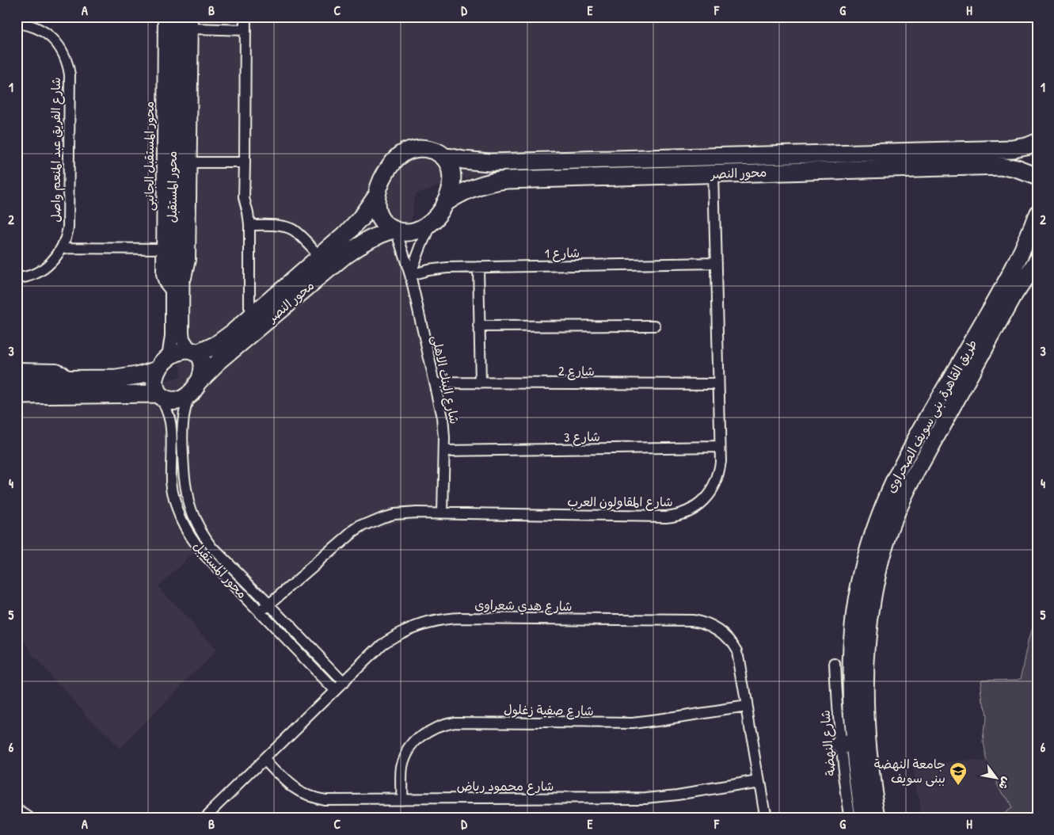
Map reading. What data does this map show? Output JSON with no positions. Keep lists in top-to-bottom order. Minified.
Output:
{"streets":{"highway":["محور النصر"],"main road":["طريق القاهرة, بنى سويف الصحراوى"],"street":["شارع الفريق عبد المنعم واصل","محور المستقبل الجانبى","محور المستقبل","شارع 1","شارع 2","شارع البنك الاهلى","شارع 3","شارع المقاولون العرب","شارع هدي شعراوى","شارع صفية زغلول","شارع النهضة","شارع محمود رياض"]},"crossings":[["محور المستقبل الجانبى","محور المستقبل"],["محور النصر","محور المستقبل"],["محور النصر","شارع البنك الاهلى"],["محور النصر","شارع المقاولون العرب"],["محور المستقبل","شارع المقاولون العرب"],["محور المستقبل","شارع هدي شعراوى"],["شارع 1","شارع البنك الاهلى"],["شارع 1","شارع المقاولون العرب"],["شارع 2","شارع البنك الاهلى"],["شارع 2","شارع المقاولون العرب"],["شارع البنك الاهلى","شارع 3"],["شارع البنك الاهلى","شارع المقاولون العرب"],["طريق القاهرة, بنى سويف الصحراوى","شارع النهضة"],["شارع 3","شارع المقاولون العرب"],["شارع هدي شعراوى","شارع صفية زغلول"],["شارع هدي شعراوى","شارع محمود رياض"],["شارع صفية زغلول","شارع محمود رياض"]],"places":{"school or university":["جامعة النهضة ببنى سويف"]},"north":"bottom right","grid":{"columns":["A","B","C","D","E","F","G","H"],"rows":["1","2","3","4","5","6"]}}
